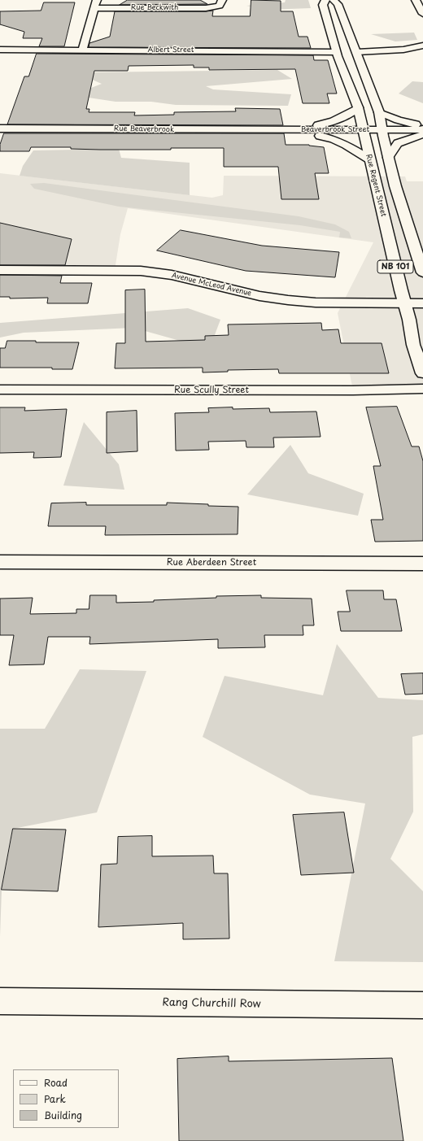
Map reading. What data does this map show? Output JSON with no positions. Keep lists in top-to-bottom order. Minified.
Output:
{"streets":{"street":["Rue Beckwith","Albert Street","Rue Beaverbrook","Beaverbrook Street","Rue Regent Street","NB 101","Avenue McLeod Avenue","Rue Scully Street","Rue Aberdeen Street","Rang Churchill Row"]},"crossings":[["Albert Street","Rue Regent Street"],["Rue Beaverbrook","Beaverbrook Street"],["Beaverbrook Street","Rue Regent Street"],["Beaverbrook Street","NB 101"],["Rue Regent Street","Avenue McLeod Avenue"]],"legend":["Road","Park","Building"]}
